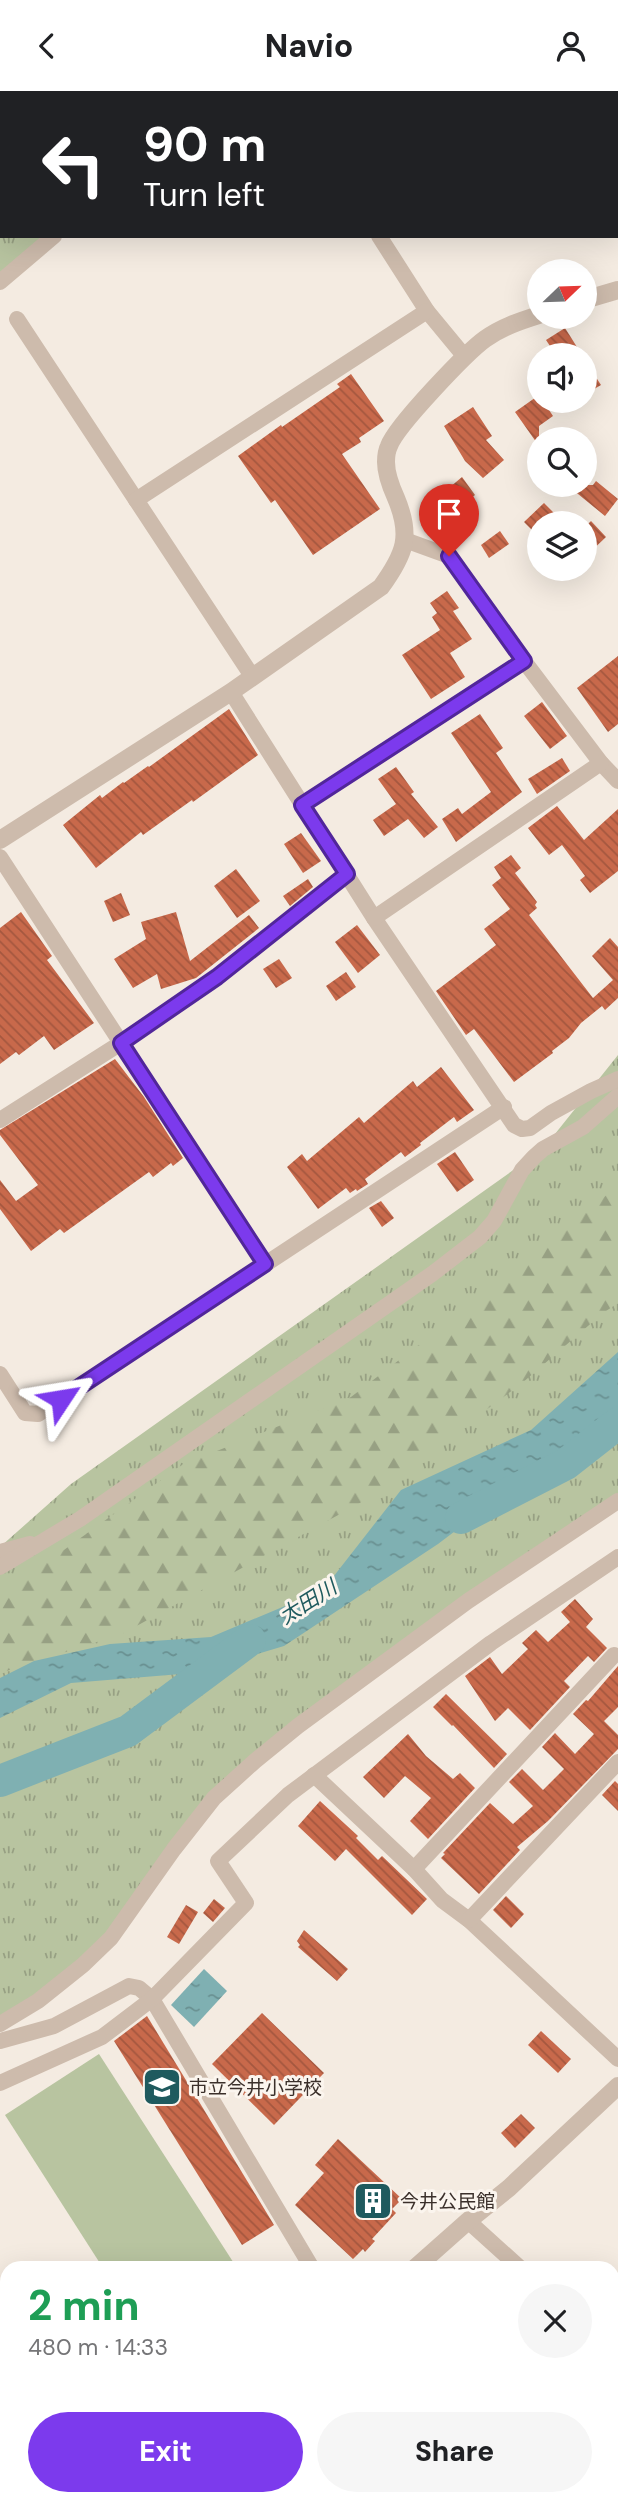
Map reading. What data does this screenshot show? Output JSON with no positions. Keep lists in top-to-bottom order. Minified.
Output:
{"water":["太田川"],"places":{"school or university":["市立今井小学校"],"building":["今井公民館"]},"north":"top right","page":{"header":"Navio","turn":["90 m","Turn left"],"heading":["2 min","480 m · 14:33"],"buttons":["Exit","Share"]}}
